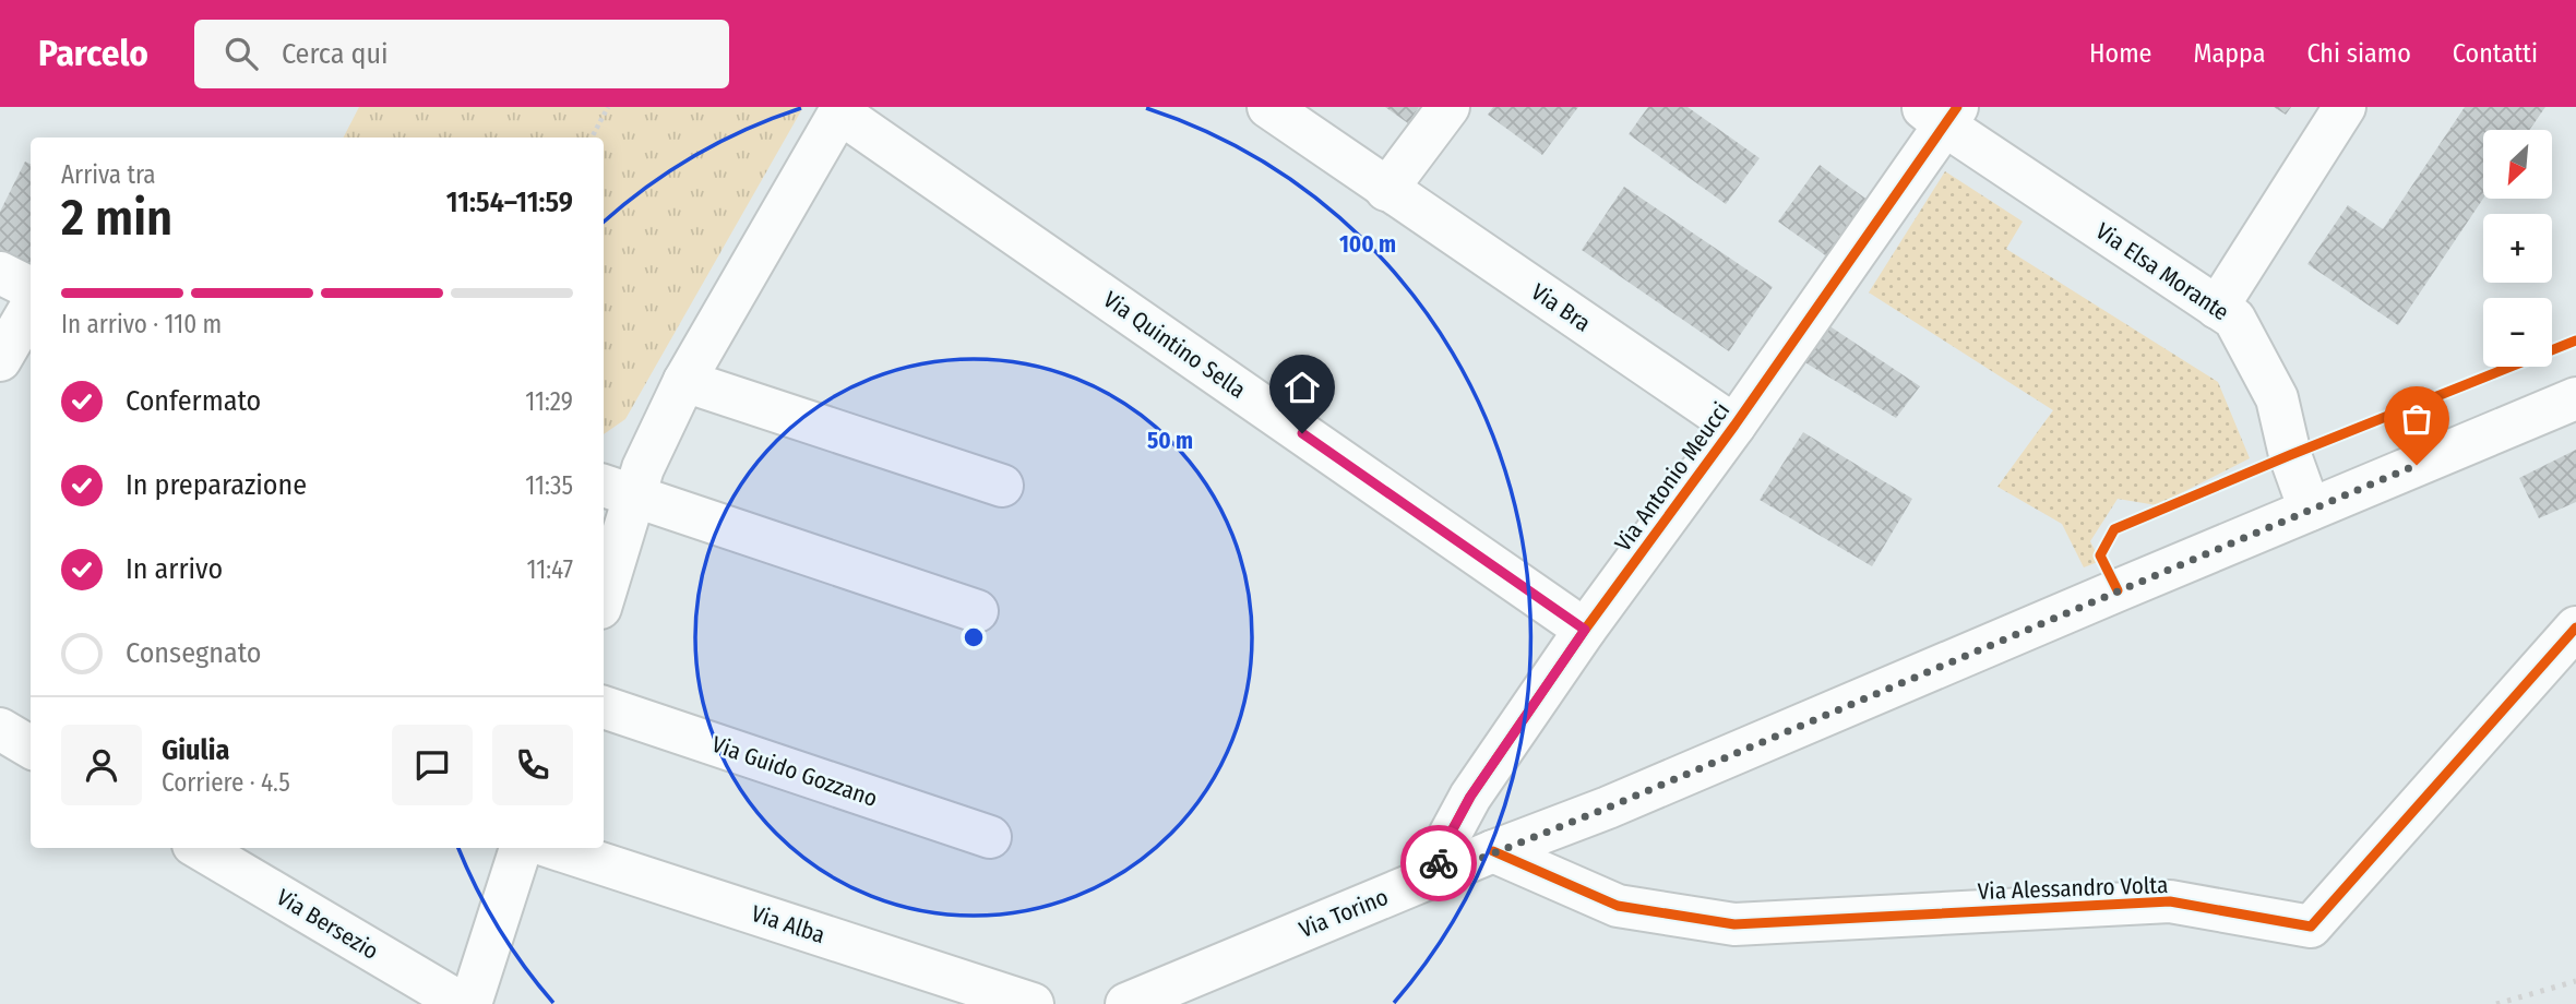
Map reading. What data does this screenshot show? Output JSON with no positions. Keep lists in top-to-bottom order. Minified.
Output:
{"streets":{"street":["Via Elsa Morante","Via Bra","Via Quintino Sella","Via Antonio Meucci","Via Guido Gozzano","Via Alessandro Volta","Via Torino","Via Bersezio","Via Alba"]},"crossings":[["Via Elsa Morante","Via Antonio Meucci"],["Via Elsa Morante","Via Torino"],["Via Bra","Via Antonio Meucci"],["Via Quintino Sella","Via Antonio Meucci"],["Via Antonio Meucci","Via Torino"],["Via Alessandro Volta","Via Torino"]],"north":"bottom left","page":{"header":"Parcelo","search":"Cerca qui","nav":["Home","Mappa","Chi siamo","Contatti"],"map_buttons":["+","−"],"heading":["2 min","Arriva tra","11:54–11:59"],"panel":["Giulia","Corriere · 4.5"],"bar":"In arrivo · 110 m","list":[["Confermato","11:29"],["In preparazione","11:35"],["In arrivo","11:47"],"Consegnato"]},"rings":["100 m","50 m"]}
